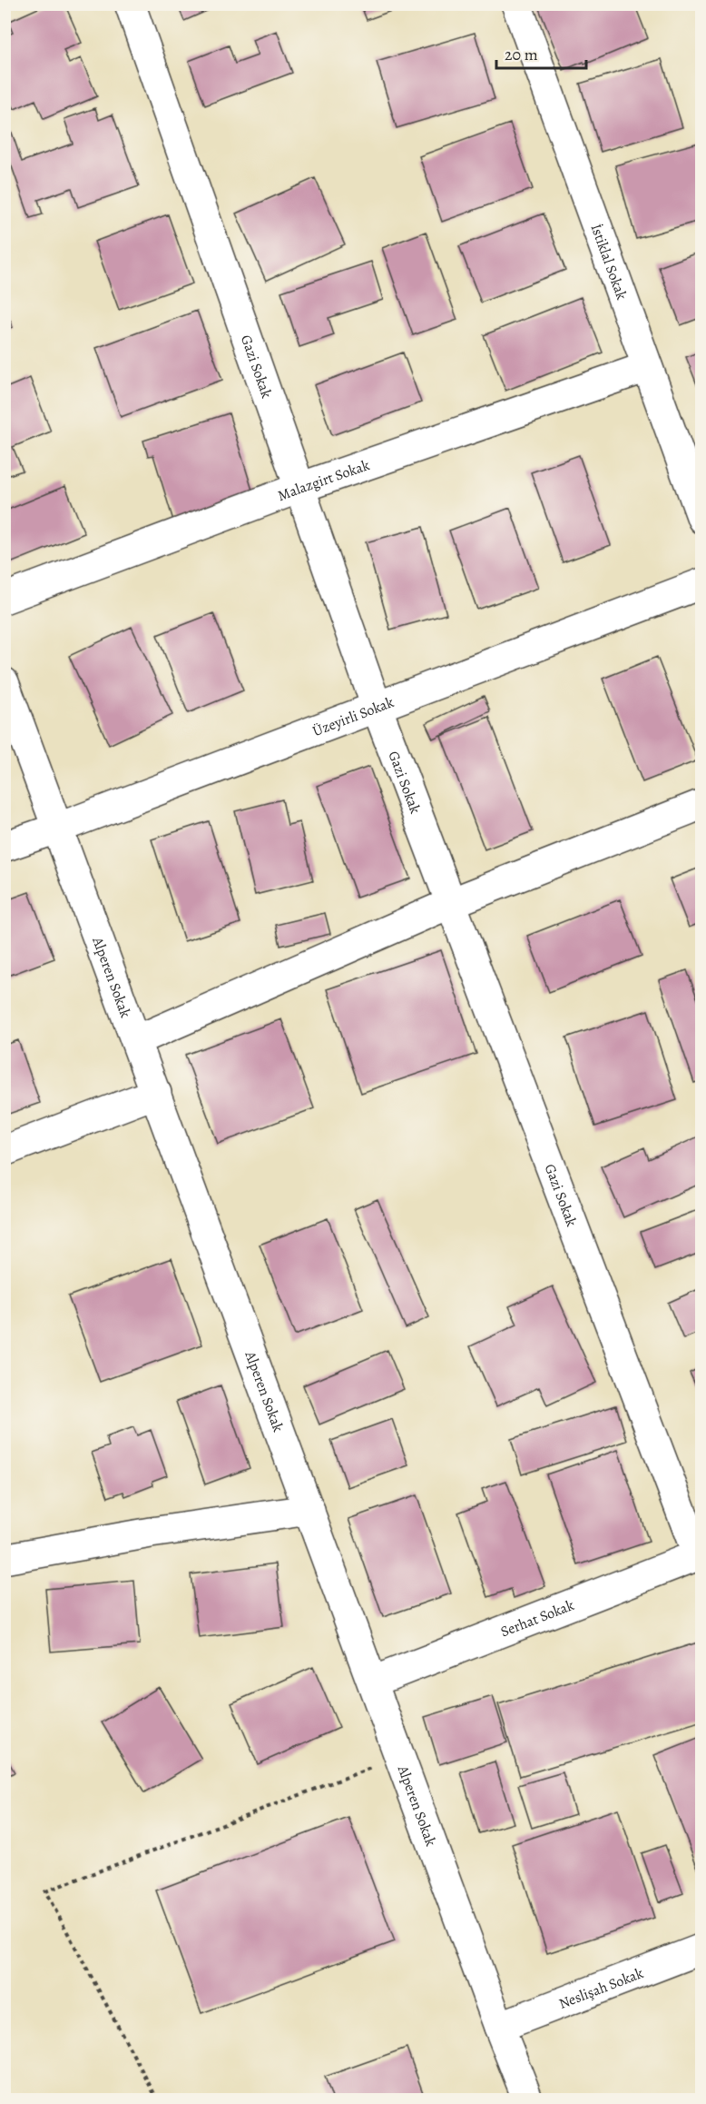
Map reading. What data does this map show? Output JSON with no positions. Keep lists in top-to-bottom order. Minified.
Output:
{"streets":{"street":["İstiklal Sokak","Gazi Sokak","Malazgirt Sokak","Üzeyirli Sokak","Alperen Sokak","Serhat Sokak","Neslişah Sokak"]},"crossings":[["İstiklal Sokak","Malazgirt Sokak"],["Gazi Sokak","Malazgirt Sokak"],["Gazi Sokak","Üzeyirli Sokak"],["Gazi Sokak","Serhat Sokak"],["Üzeyirli Sokak","Alperen Sokak"],["Alperen Sokak","Serhat Sokak"],["Alperen Sokak","Neslişah Sokak"]],"scale_bar":"20 m"}
